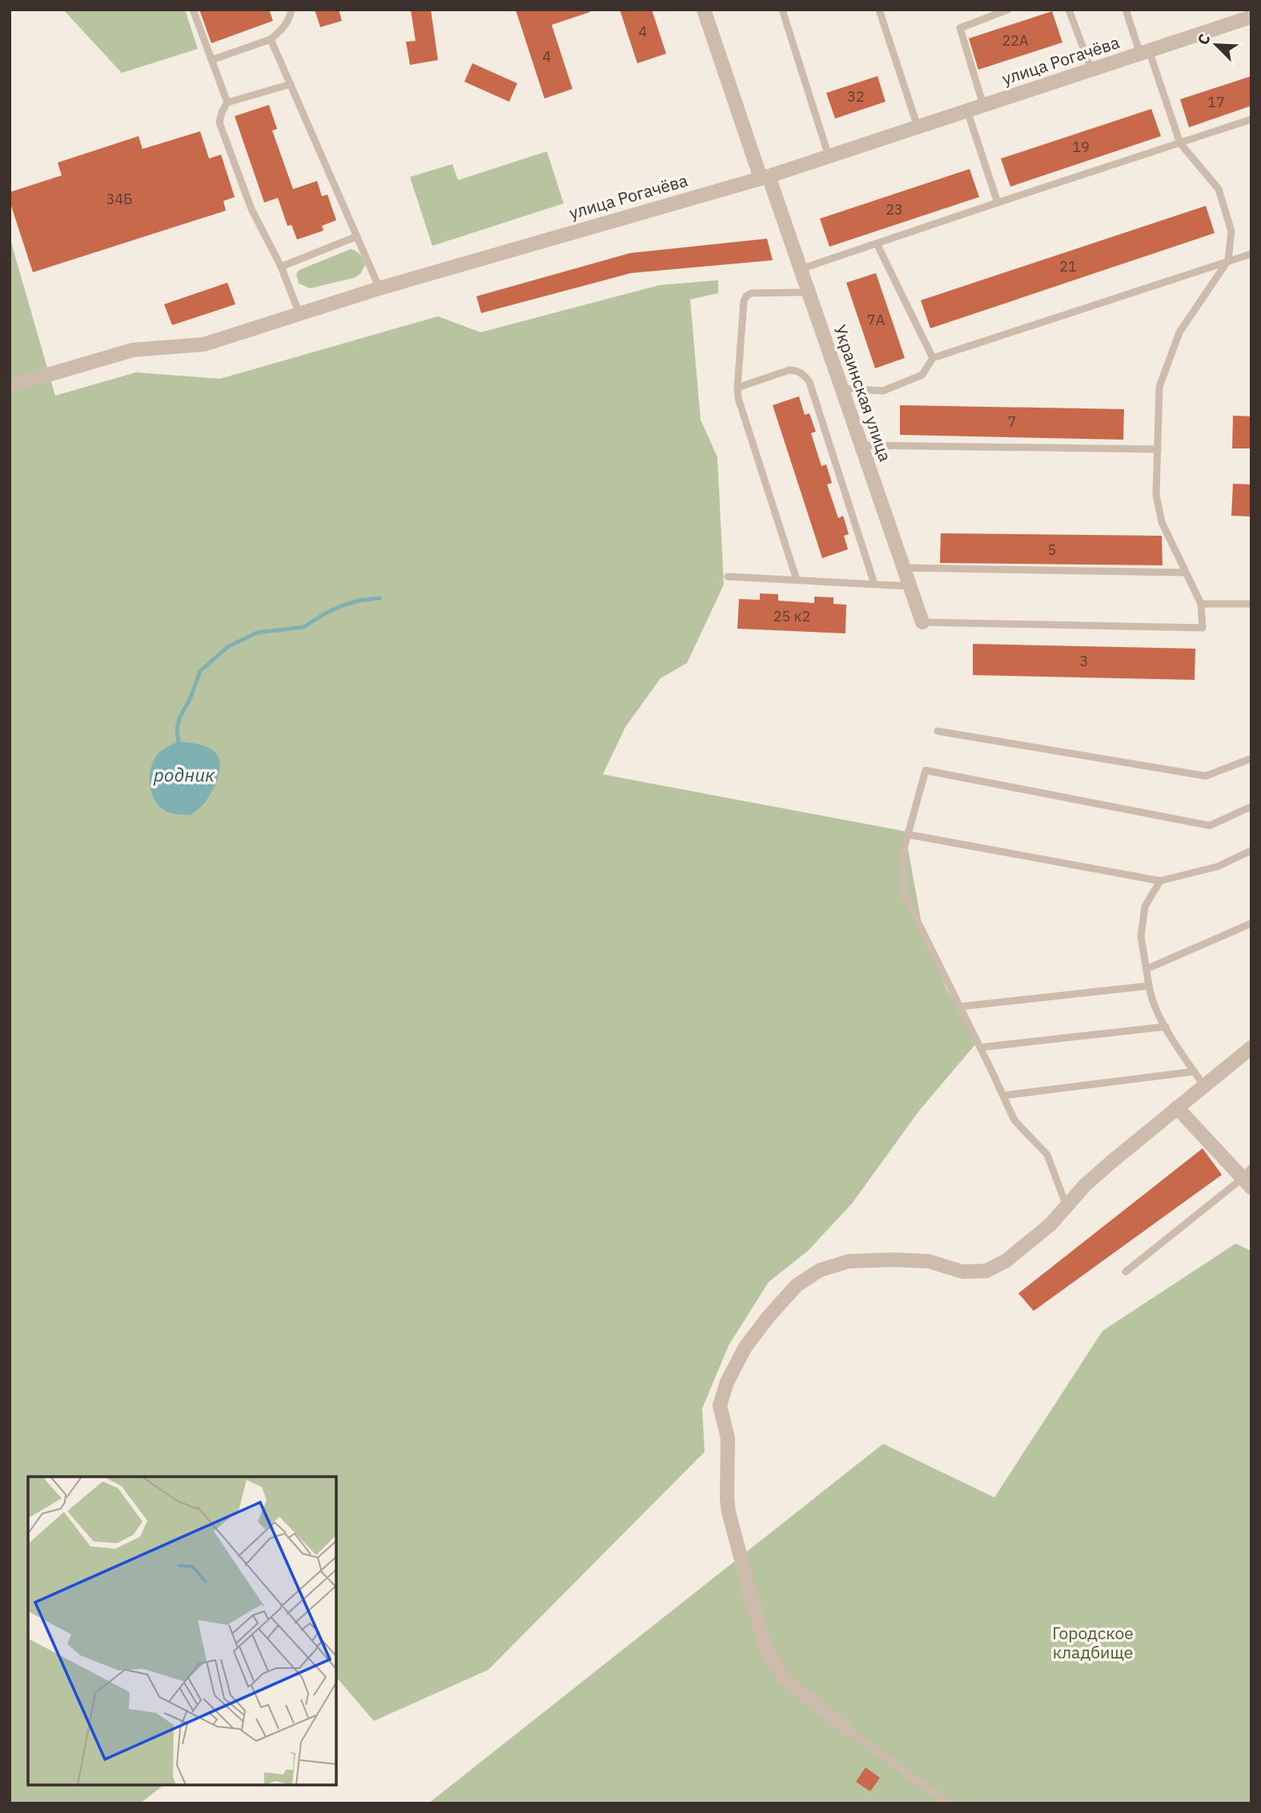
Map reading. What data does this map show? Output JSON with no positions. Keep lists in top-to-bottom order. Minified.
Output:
{"streets":{"street":["улица Рогачёва","Украинская улица"]},"crossings":[["улица Рогачёва","Украинская улица"]],"water":["родник"],"parks":["Городское кладбище"],"house_numbers":["4","22А","4","32","17","19","34Б","23","21","7А","7","5","25 к2","3"],"north":"top left"}
